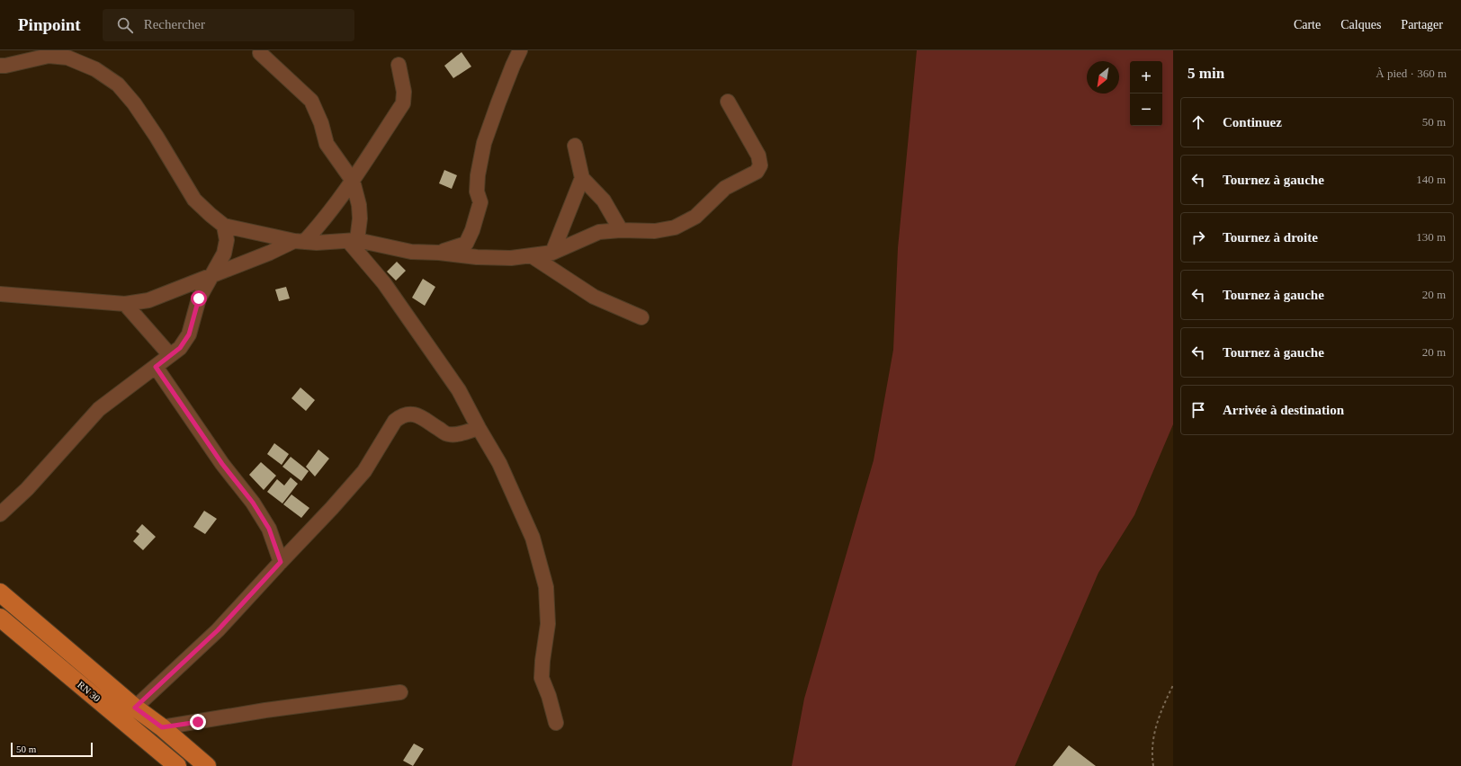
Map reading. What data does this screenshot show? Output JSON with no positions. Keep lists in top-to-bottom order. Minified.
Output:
{"streets":{"main road":["RN 30"]},"scale_bar":"50 m","north":"bottom left","page":{"header":"Pinpoint","search":"Rechercher","nav":["Carte","Calques","Partager"],"heading":["5 min","À pied · 360 m"],"map_buttons":["+","−"],"list":[["Continuez","50 m"],["Tournez à gauche","140 m"],["Tournez à droite","130 m"],["Tournez à gauche","20 m"],["Tournez à gauche","20 m"],"Arrivée à destination"],"scale":"50 m"}}
